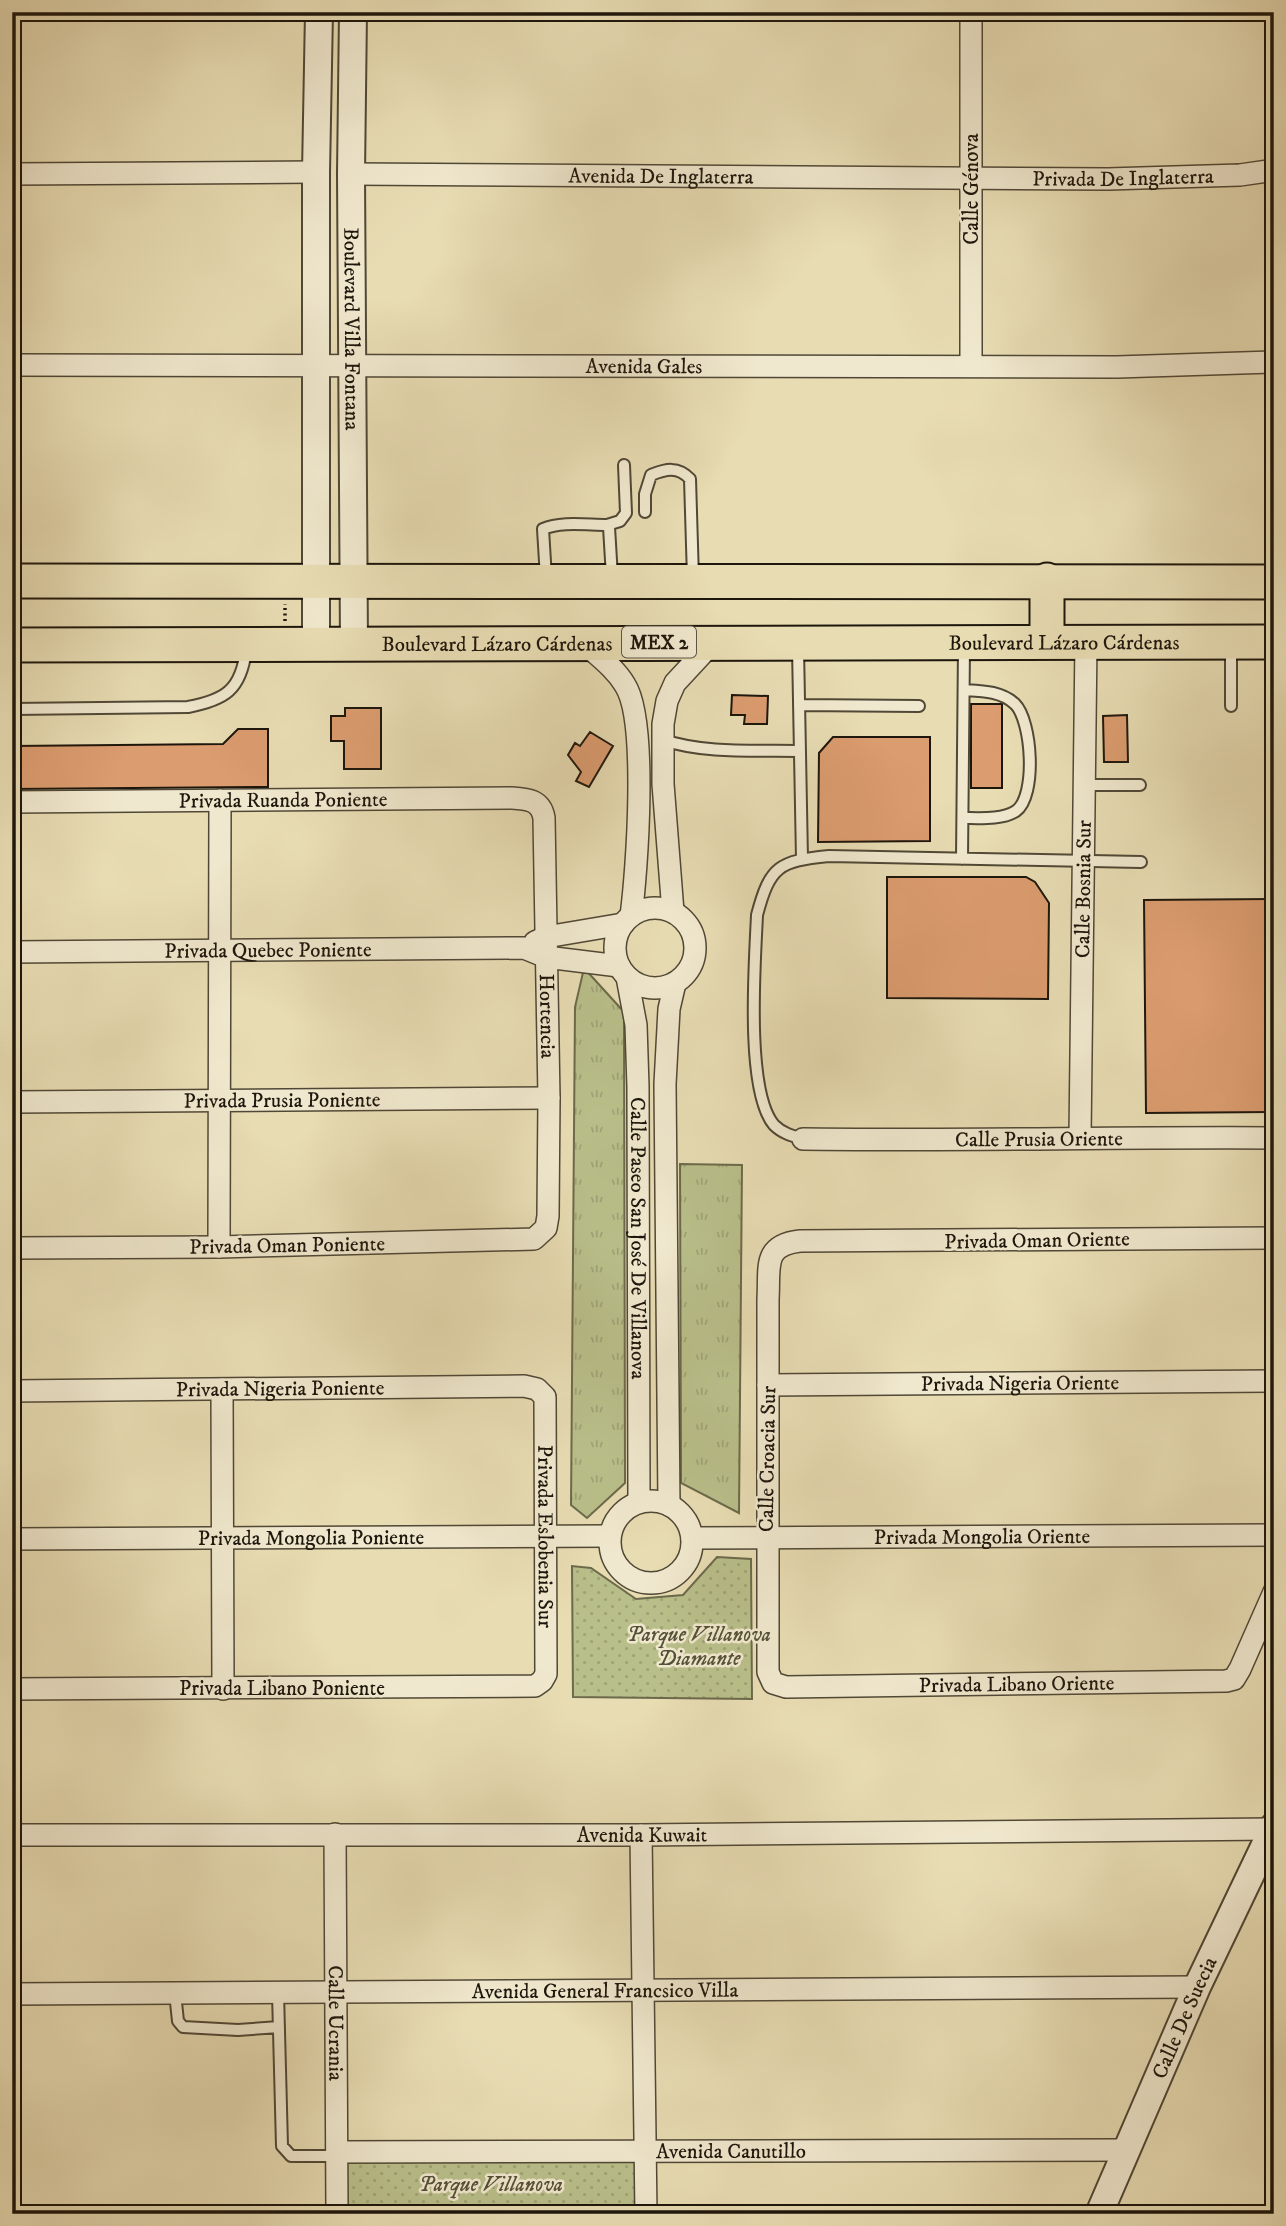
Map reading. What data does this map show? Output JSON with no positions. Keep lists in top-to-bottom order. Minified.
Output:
{"streets":{"main road":["Boulevard Lázaro Cárdenas","MEX 2"],"street":["Avenida De Inglaterra","Privada De Inglaterra","Calle Génova","Boulevard Villa Fontana","Avenida Gales","Privada Ruanda Poniente","Calle Bosnia Sur","Privada Quebec Poniente","Hortencia","Privada Prusia Poniente","Calle Prusia Oriente","Calle Paseo San José De Villanova","Privada Oman Oriente","Privada Oman Poniente","Privada Nigeria Oriente","Privada Nigeria Poniente","Calle Croacia Sur","Privada Eslobenia Sur","Privada Mongolia Poniente","Privada Mongolia Oriente","Privada Libano Oriente","Privada Libano Poniente","Avenida Kuwait","Avenida General Francsico Villa","Calle De Suecia","Calle Ucrania","Avenida Canutillo"]},"crossings":[["Avenida De Inglaterra","Privada De Inglaterra"],["Avenida De Inglaterra","Calle Génova"],["Avenida De Inglaterra","Boulevard Villa Fontana"],["Privada De Inglaterra","Calle Génova"],["Calle Génova","Avenida Gales"],["Boulevard Villa Fontana","Avenida Gales"],["Boulevard Villa Fontana","Boulevard Lázaro Cárdenas"],["Boulevard Lázaro Cárdenas","Calle Bosnia Sur"],["Privada Ruanda Poniente","Hortencia"],["Calle Bosnia Sur","Calle Prusia Oriente"],["Privada Quebec Poniente","Hortencia"],["Privada Quebec Poniente","Calle Paseo San José De Villanova"],["Hortencia","Privada Prusia Poniente"],["Hortencia","Privada Oman Poniente"],["Calle Paseo San José De Villanova","Privada Mongolia Poniente"],["Calle Paseo San José De Villanova","Privada Mongolia Oriente"],["Privada Oman Oriente","Calle Croacia Sur"],["Privada Nigeria Oriente","Calle Croacia Sur"],["Privada Nigeria Poniente","Privada Eslobenia Sur"],["Calle Croacia Sur","Privada Mongolia Oriente"],["Calle Croacia Sur","Privada Libano Oriente"],["Privada Eslobenia Sur","Privada Mongolia Poniente"],["Privada Eslobenia Sur","Privada Libano Poniente"],["Privada Mongolia Poniente","Privada Mongolia Oriente"],["Avenida Kuwait","Calle De Suecia"],["Avenida Kuwait","Calle Ucrania"],["Avenida General Francsico Villa","Calle De Suecia"],["Avenida General Francsico Villa","Calle Ucrania"],["Calle De Suecia","Avenida Canutillo"],["Calle Ucrania","Avenida Canutillo"]],"parks":["Parque Villanova Diamante","Parque Villanova"]}
